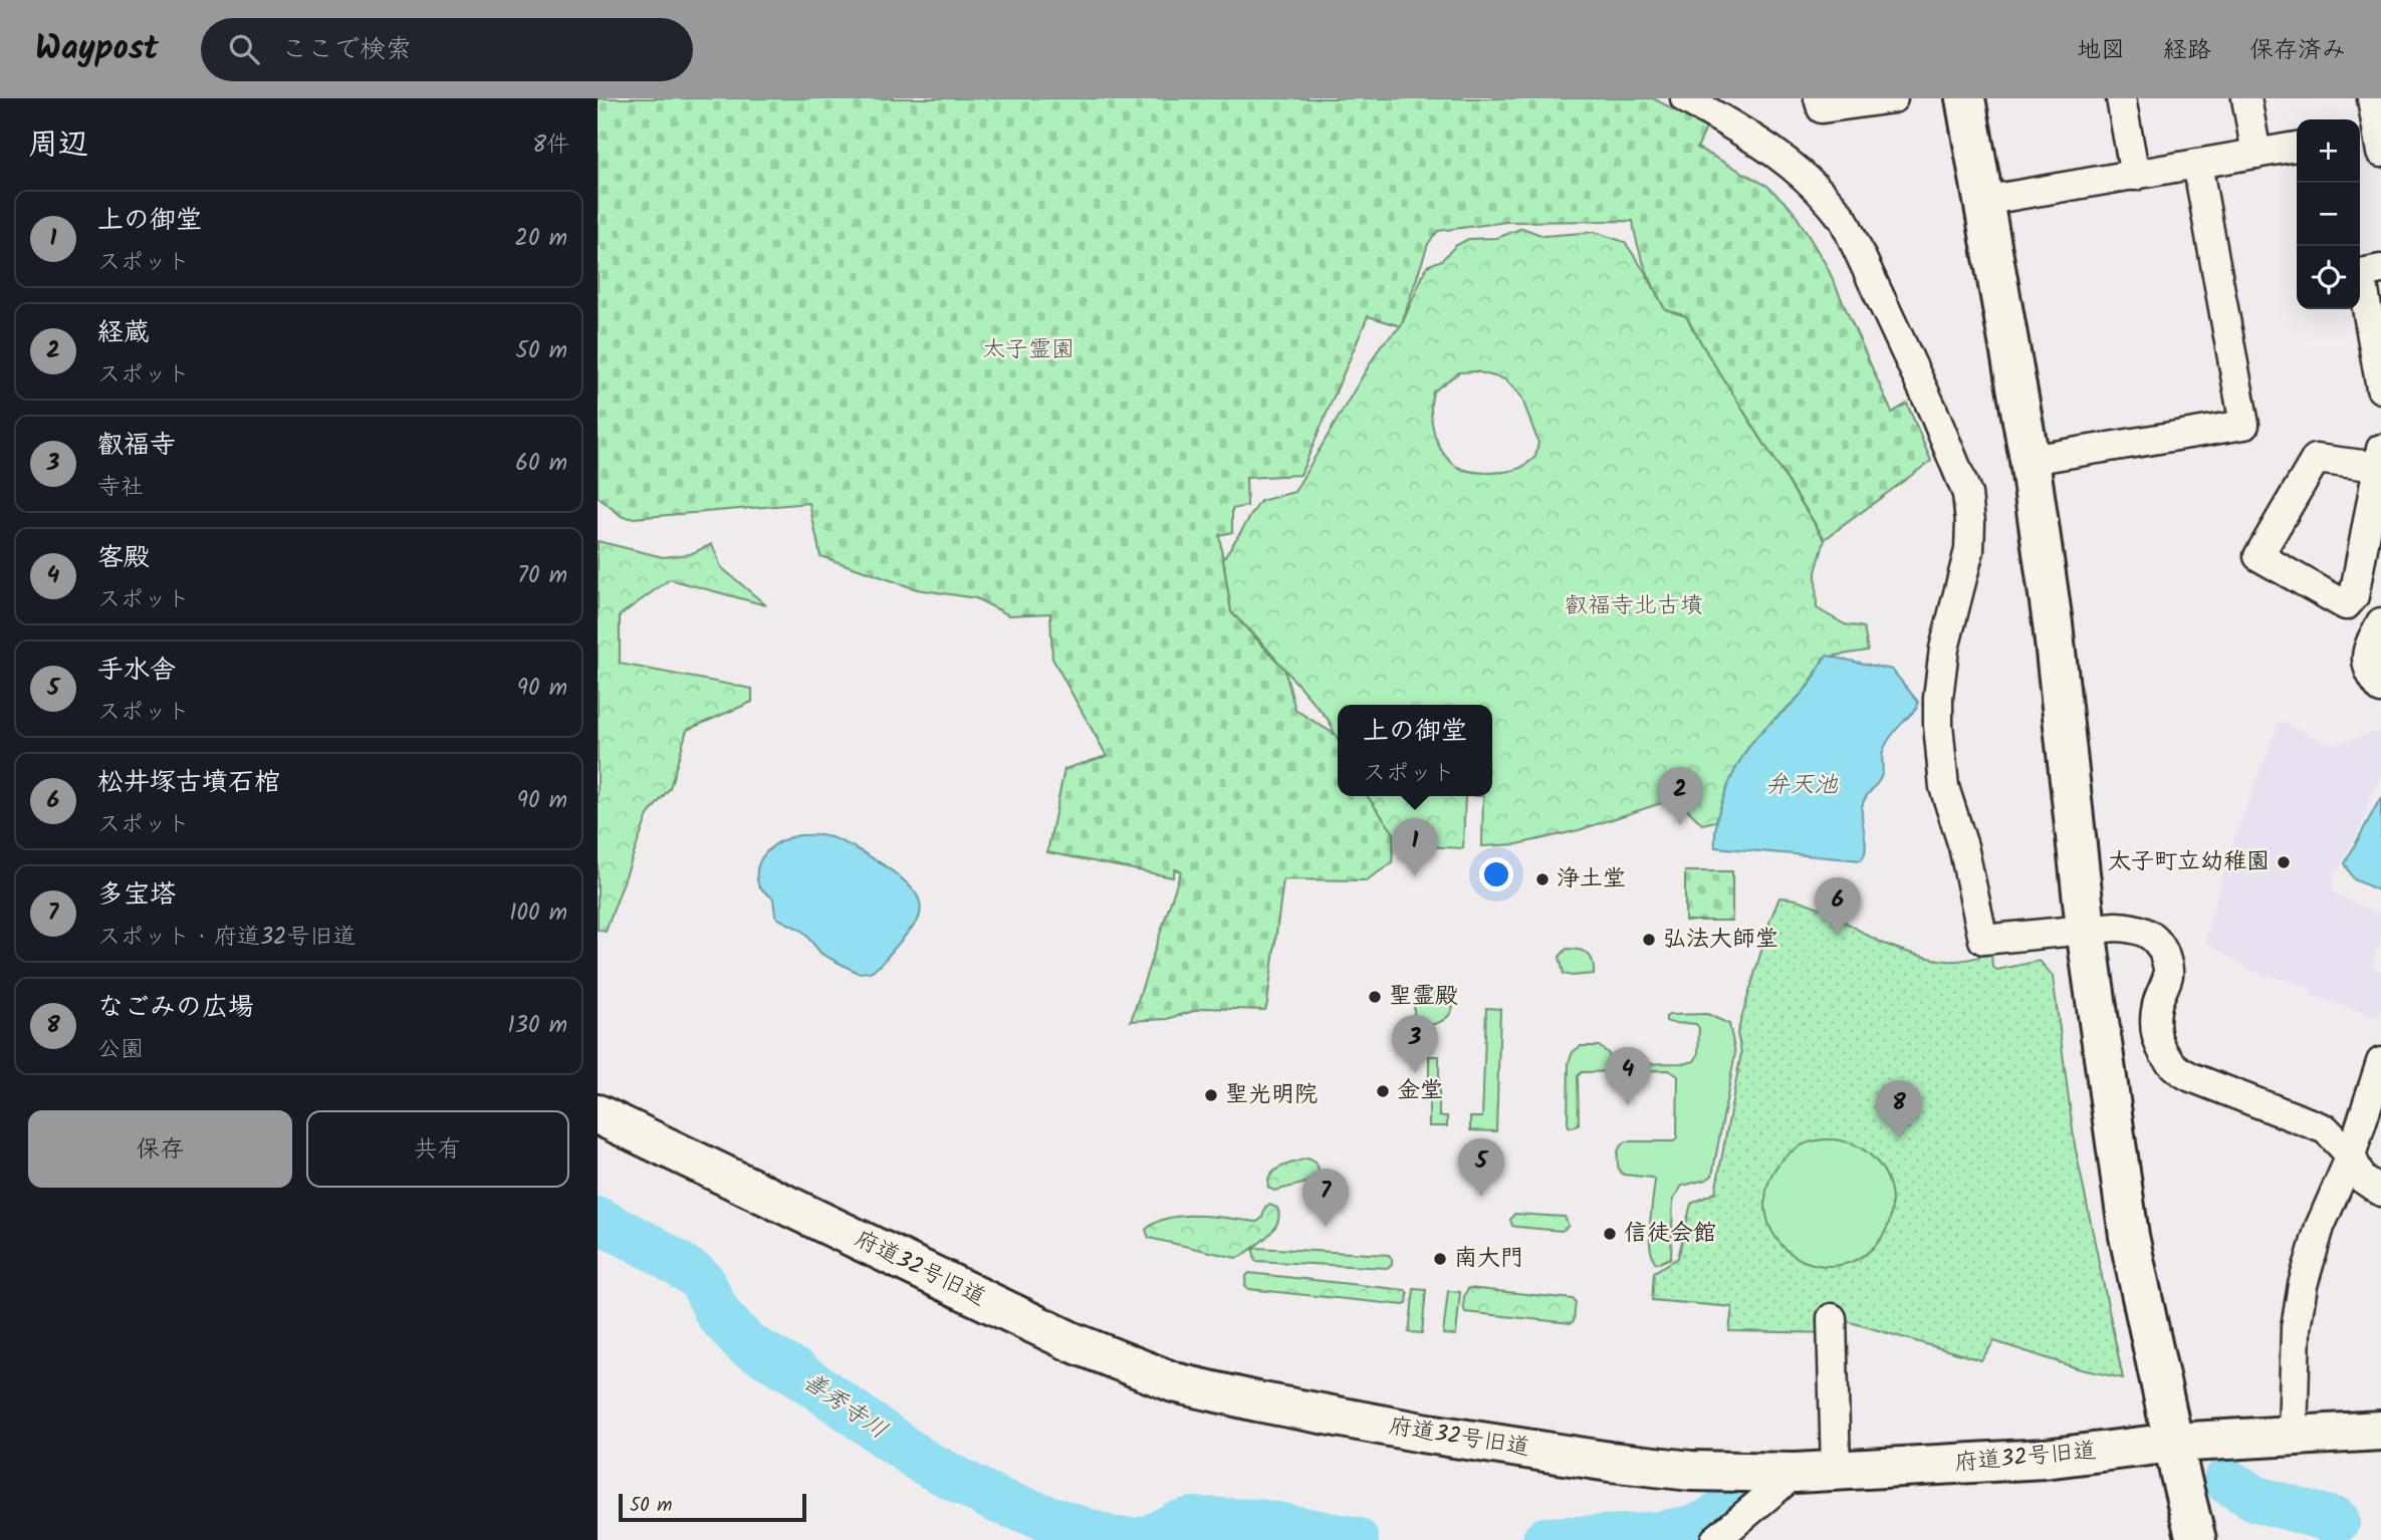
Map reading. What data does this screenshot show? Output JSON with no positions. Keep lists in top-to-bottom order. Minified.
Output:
{"streets":{"street":["府道32号旧道"]},"water":["弁天池","善秀寺川"],"parks":["太子霊園","叡福寺北古墳"],"places":["太子町立幼稚園","浄土堂","弘法大師堂","聖霊殿","金堂","聖光明院","信徒会館","南大門"],"scale_bar":"50 m","page":{"header":"Waypost","search":"ここで検索","nav":["地図","経路","保存済み"],"heading":["周辺","8件"],"map_buttons":["+","−"],"list":[{"mark":"1","name":"上の御堂","note":"スポット","value":"20 m"},{"mark":"2","name":"経蔵","note":"スポット","value":"50 m"},{"mark":"3","name":"叡福寺","note":"寺社","value":"60 m"},{"mark":"4","name":"客殿","note":"スポット","value":"70 m"},{"mark":"5","name":"手水舎","note":"スポット","value":"90 m"},{"mark":"6","name":"松井塚古墳石棺","note":"スポット","value":"90 m"},{"mark":"7","name":"多宝塔","note":"スポット · 府道32号旧道","value":"100 m"},{"mark":"8","name":"なごみの広場","note":"公園","value":"130 m"}],"popup":["上の御堂","スポット"],"pins":["2","1","6","3","4","8","5","7"],"buttons":["保存","共有"],"scale":"50 m"}}
